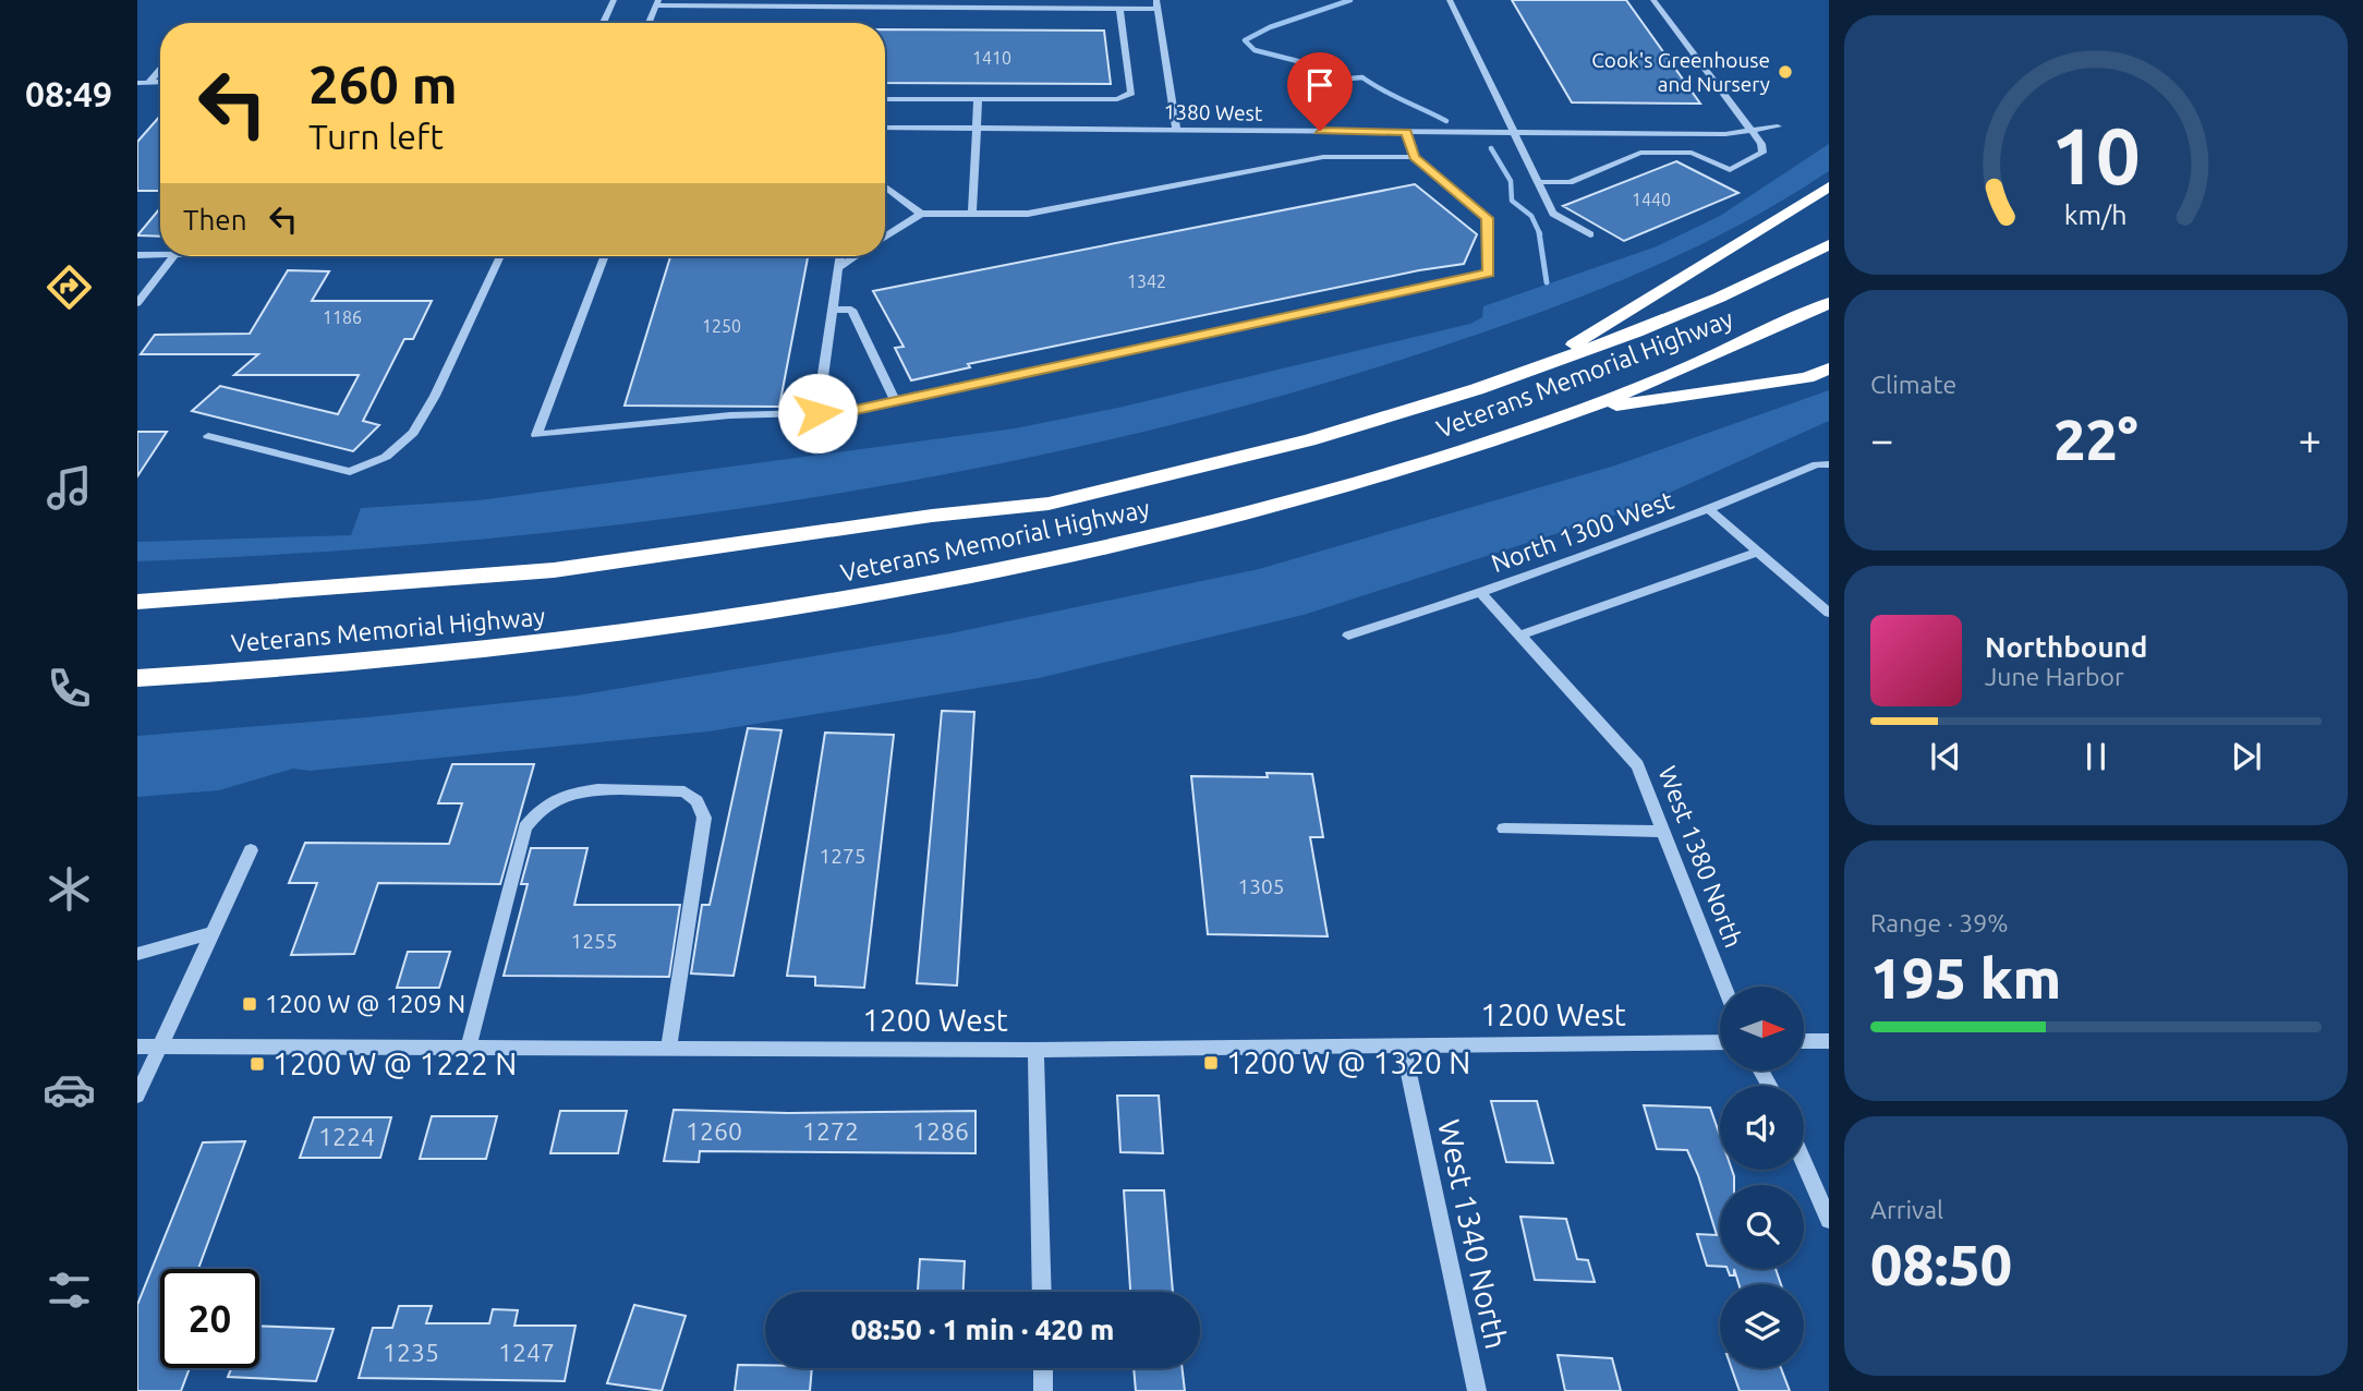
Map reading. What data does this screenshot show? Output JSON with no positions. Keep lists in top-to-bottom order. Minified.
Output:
{"streets":{"highway":["Veterans Memorial Highway"],"street":["1380 West","North 1300 West","West 1380 North","1200 West","West 1340 North"]},"crossings":[["North 1300 West","West 1380 North"],["1200 West","West 1340 North"]],"places":{"other":["Cook's Greenhouse and Nursery"],"transit":["1200 W @ 1209 N","1200 W @ 1320 N","1200 W @ 1222 N"]},"house_numbers":["1410","1440","1342","1186","1250","1275","1305","1255","1260","1272","1286","1224","1235","1247"],"north":"right","page":{"tabs":"08:49","turn":["260 m","Turn left"],"then":"Then","tile":["Climate",["Range · 39%","195 km"],["Arrival","08:50"]],"heat":["−","22°","+"],"song":["Northbound","June Harbor"],"limit":"20","trip":"08:50 · 1 min · 420 m","gauge":["10","km/h"]}}
